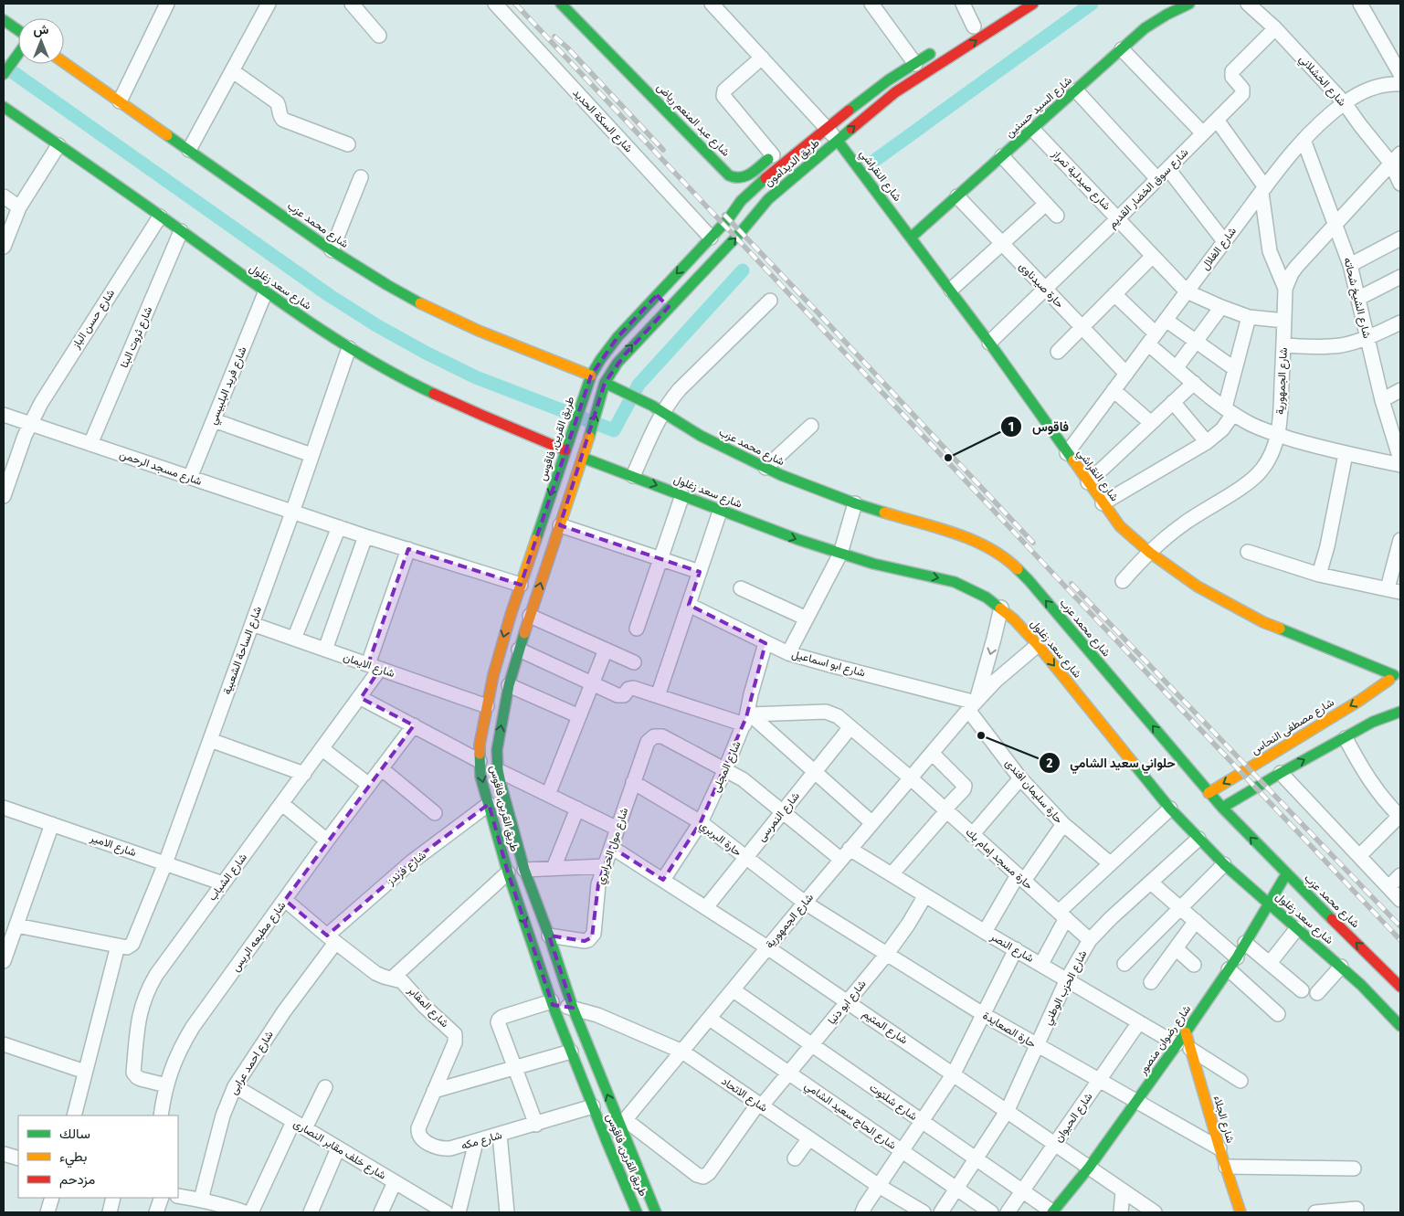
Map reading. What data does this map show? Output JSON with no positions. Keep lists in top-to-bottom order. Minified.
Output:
{"streets":{"main road":["شارع السيد حسنين","شارع عبد المنعم رياض","طريق الديدامون","شارع النقراشي","شارع محمد عزب","شارع سعد زغلول","طريق القرين, فاقوس","شارع مصطفى النحاس","شارع رضوان منصور","شارع الجلاء"],"street":["شارع الخشلاني","شارع السكة الحديد","شارع صيدلية تمراز","شارع سوق الخضار القديم","شارع الغلال","حارة صيدناوى","شارع الشيخ شحاته","شارع حسن الباز","شارع ثروت البنا","شارع الجمهورية","شارع فريد البلبيسي","شارع مسجد الرحمن","شارع الساحة الشعبية","شارع ابو اسماعيل","شارع الايمان","شارع المجلى","حارة سليمان افندى","شارع النمرسى","حارة البربري","شارع الامير","شارع مول الحرايري","حارة مسجد إمام بك","شارع فرندز","شارع الشباب","شارع مطبعه الريس","شارع النصر","شارع الحزب الوطني","شارع ابو دنيا","شارع المقابر","شارع المتيم","حارة الصعايدة","شارع احمد عرابى","شارع الاتحاد","شارع شلتوت","شارع الحاج سعيد الشامي","شارع الحيوان","شارع مكه","شارع خلف مقابر النصارى"]},"crossings":[["شارع الخشلاني","شارع سوق الخضار القديم"],["شارع الخشلاني","شارع الغلال"],["شارع الخشلاني","شارع الجمهورية"],["شارع السيد حسنين","شارع النقراشي"],["شارع السيد حسنين","شارع صيدلية تمراز"],["شارع السيد حسنين","حارة صيدناوى"],["شارع السكة الحديد","طريق الديدامون"],["طريق الديدامون","شارع النقراشي"],["طريق الديدامون","شارع محمد عزب"],["طريق الديدامون","طريق القرين, فاقوس"],["شارع النقراشي","شارع سوق الخضار القديم"],["شارع النقراشي","شارع الغلال"],["شارع النقراشي","شارع الجمهورية"],["شارع النقراشي","شارع مصطفى النحاس"],["شارع صيدلية تمراز","شارع سوق الخضار القديم"],["شارع صيدلية تمراز","شارع الغلال"],["شارع سوق الخضار القديم","حارة صيدناوى"],["شارع محمد عزب","شارع سعد زغلول"],["شارع محمد عزب","طريق القرين, فاقوس"],["شارع محمد عزب","شارع مصطفى النحاس"],["شارع محمد عزب","شارع رضوان منصور"],["شارع الغلال","حارة صيدناوى"],["شارع الغلال","شارع الشيخ شحاته"],["شارع سعد زغلول","شارع حسن الباز"],["شارع سعد زغلول","شارع ثروت البنا"],["شارع سعد زغلول","شارع الجمهورية"],["شارع سعد زغلول","شارع فريد البلبيسي"],["شارع سعد زغلول","طريق القرين, فاقوس"],["شارع سعد زغلول","شارع الساحة الشعبية"],["شارع سعد زغلول","شارع الحزب الوطني"],["شارع سعد زغلول","شارع رضوان منصور"],["شارع الشيخ شحاته","شارع الجمهورية"],["شارع حسن الباز","شارع مسجد الرحمن"],["شارع ثروت البنا","شارع مسجد الرحمن"],["شارع الجمهورية","طريق القرين, فاقوس"],["شارع الجمهورية","شارع ابو اسماعيل"],["شارع الجمهورية","حارة سليمان افندى"],["شارع الجمهورية","حارة البربري"],["شارع الجمهورية","حارة مسجد إمام بك"],["شارع الجمهورية","شارع النصر"],["شارع الجمهورية","شارع ابو دنيا"],["شارع الجمهورية","شارع المتيم"],["شارع الجمهورية","حارة الصعايدة"],["شارع الجمهورية","شارع الاتحاد"],["شارع الجمهورية","شارع شلتوت"],["شارع الجمهورية","شارع الحاج سعيد الشامي"],["شارع فريد البلبيسي","شارع مسجد الرحمن"],["طريق القرين, فاقوس","شارع مسجد الرحمن"],["طريق القرين, فاقوس","شارع الايمان"],["طريق القرين, فاقوس","شارع مول الحرايري"],["طريق القرين, فاقوس","شارع فرندز"],["طريق القرين, فاقوس","شارع ابو دنيا"],["طريق القرين, فاقوس","شارع الاتحاد"],["طريق القرين, فاقوس","شارع مكه"],["شارع مسجد الرحمن","شارع الساحة الشعبية"],["شارع مسجد الرحمن","شارع الشباب"],["شارع الساحة الشعبية","شارع الايمان"],["شارع الساحة الشعبية","شارع الامير"],["شارع ابو اسماعيل","شارع المجلى"],["شارع ابو اسماعيل","حارة سليمان افندى"],["شارع الايمان","شارع الشباب"],["شارع المجلى","حارة البربري"],["شارع المجلى","حارة مسجد إمام بك"],["شارع المجلى","شارع النصر"],["شارع المجلى","شارع المتيم"],["شارع النمرسى","حارة البربري"],["شارع النمرسى","حارة مسجد إمام بك"],["شارع النمرسى","شارع النصر"],["شارع النمرسى","شارع المتيم"],["حارة البربري","شارع مول الحرايري"],["حارة البربري","حارة الصعايدة"],["شارع الامير","شارع الشباب"],["شارع مول الحرايري","شارع النصر"],["شارع مول الحرايري","شارع المتيم"],["حارة مسجد إمام بك","شارع الحزب الوطني"],["شارع فرندز","شارع المقابر"],["شارع فرندز","شارع احمد عرابى"],["شارع الشباب","شارع مطبعه الريس"],["شارع مطبعه الريس","شارع المقابر"],["شارع النصر","شارع الحزب الوطني"],["شارع النصر","شارع ابو دنيا"],["شارع النصر","شارع رضوان منصور"],["شارع النصر","شارع الحيوان"],["شارع الحزب الوطني","شارع المتيم"],["شارع الحزب الوطني","حارة الصعايدة"],["شارع الحزب الوطني","شارع شلتوت"],["شارع الحزب الوطني","شارع الحاج سعيد الشامي"],["شارع ابو دنيا","شارع المتيم"],["شارع ابو دنيا","حارة الصعايدة"],["شارع ابو دنيا","شارع الاتحاد"],["شارع ابو دنيا","شارع شلتوت"],["شارع ابو دنيا","شارع الحاج سعيد الشامي"],["شارع المقابر","شارع احمد عرابى"],["شارع المقابر","شارع مكه"],["شارع المتيم","شارع رضوان منصور"],["شارع المتيم","شارع الحيوان"],["حارة الصعايدة","شارع رضوان منصور"],["حارة الصعايدة","شارع الحيوان"],["حارة الصعايدة","شارع الجلاء"],["شارع رضوان منصور","شارع شلتوت"],["شارع رضوان منصور","شارع الجلاء"],["شارع احمد عرابى","شارع خلف مقابر النصارى"],["شارع شلتوت","شارع الحيوان"]],"one_way":["شارع محمد عزب"],"places":["فاقوس","حلواني سعيد الشامي"],"legend":["سالك","بطيء","مزدحم"],"north":"top"}
